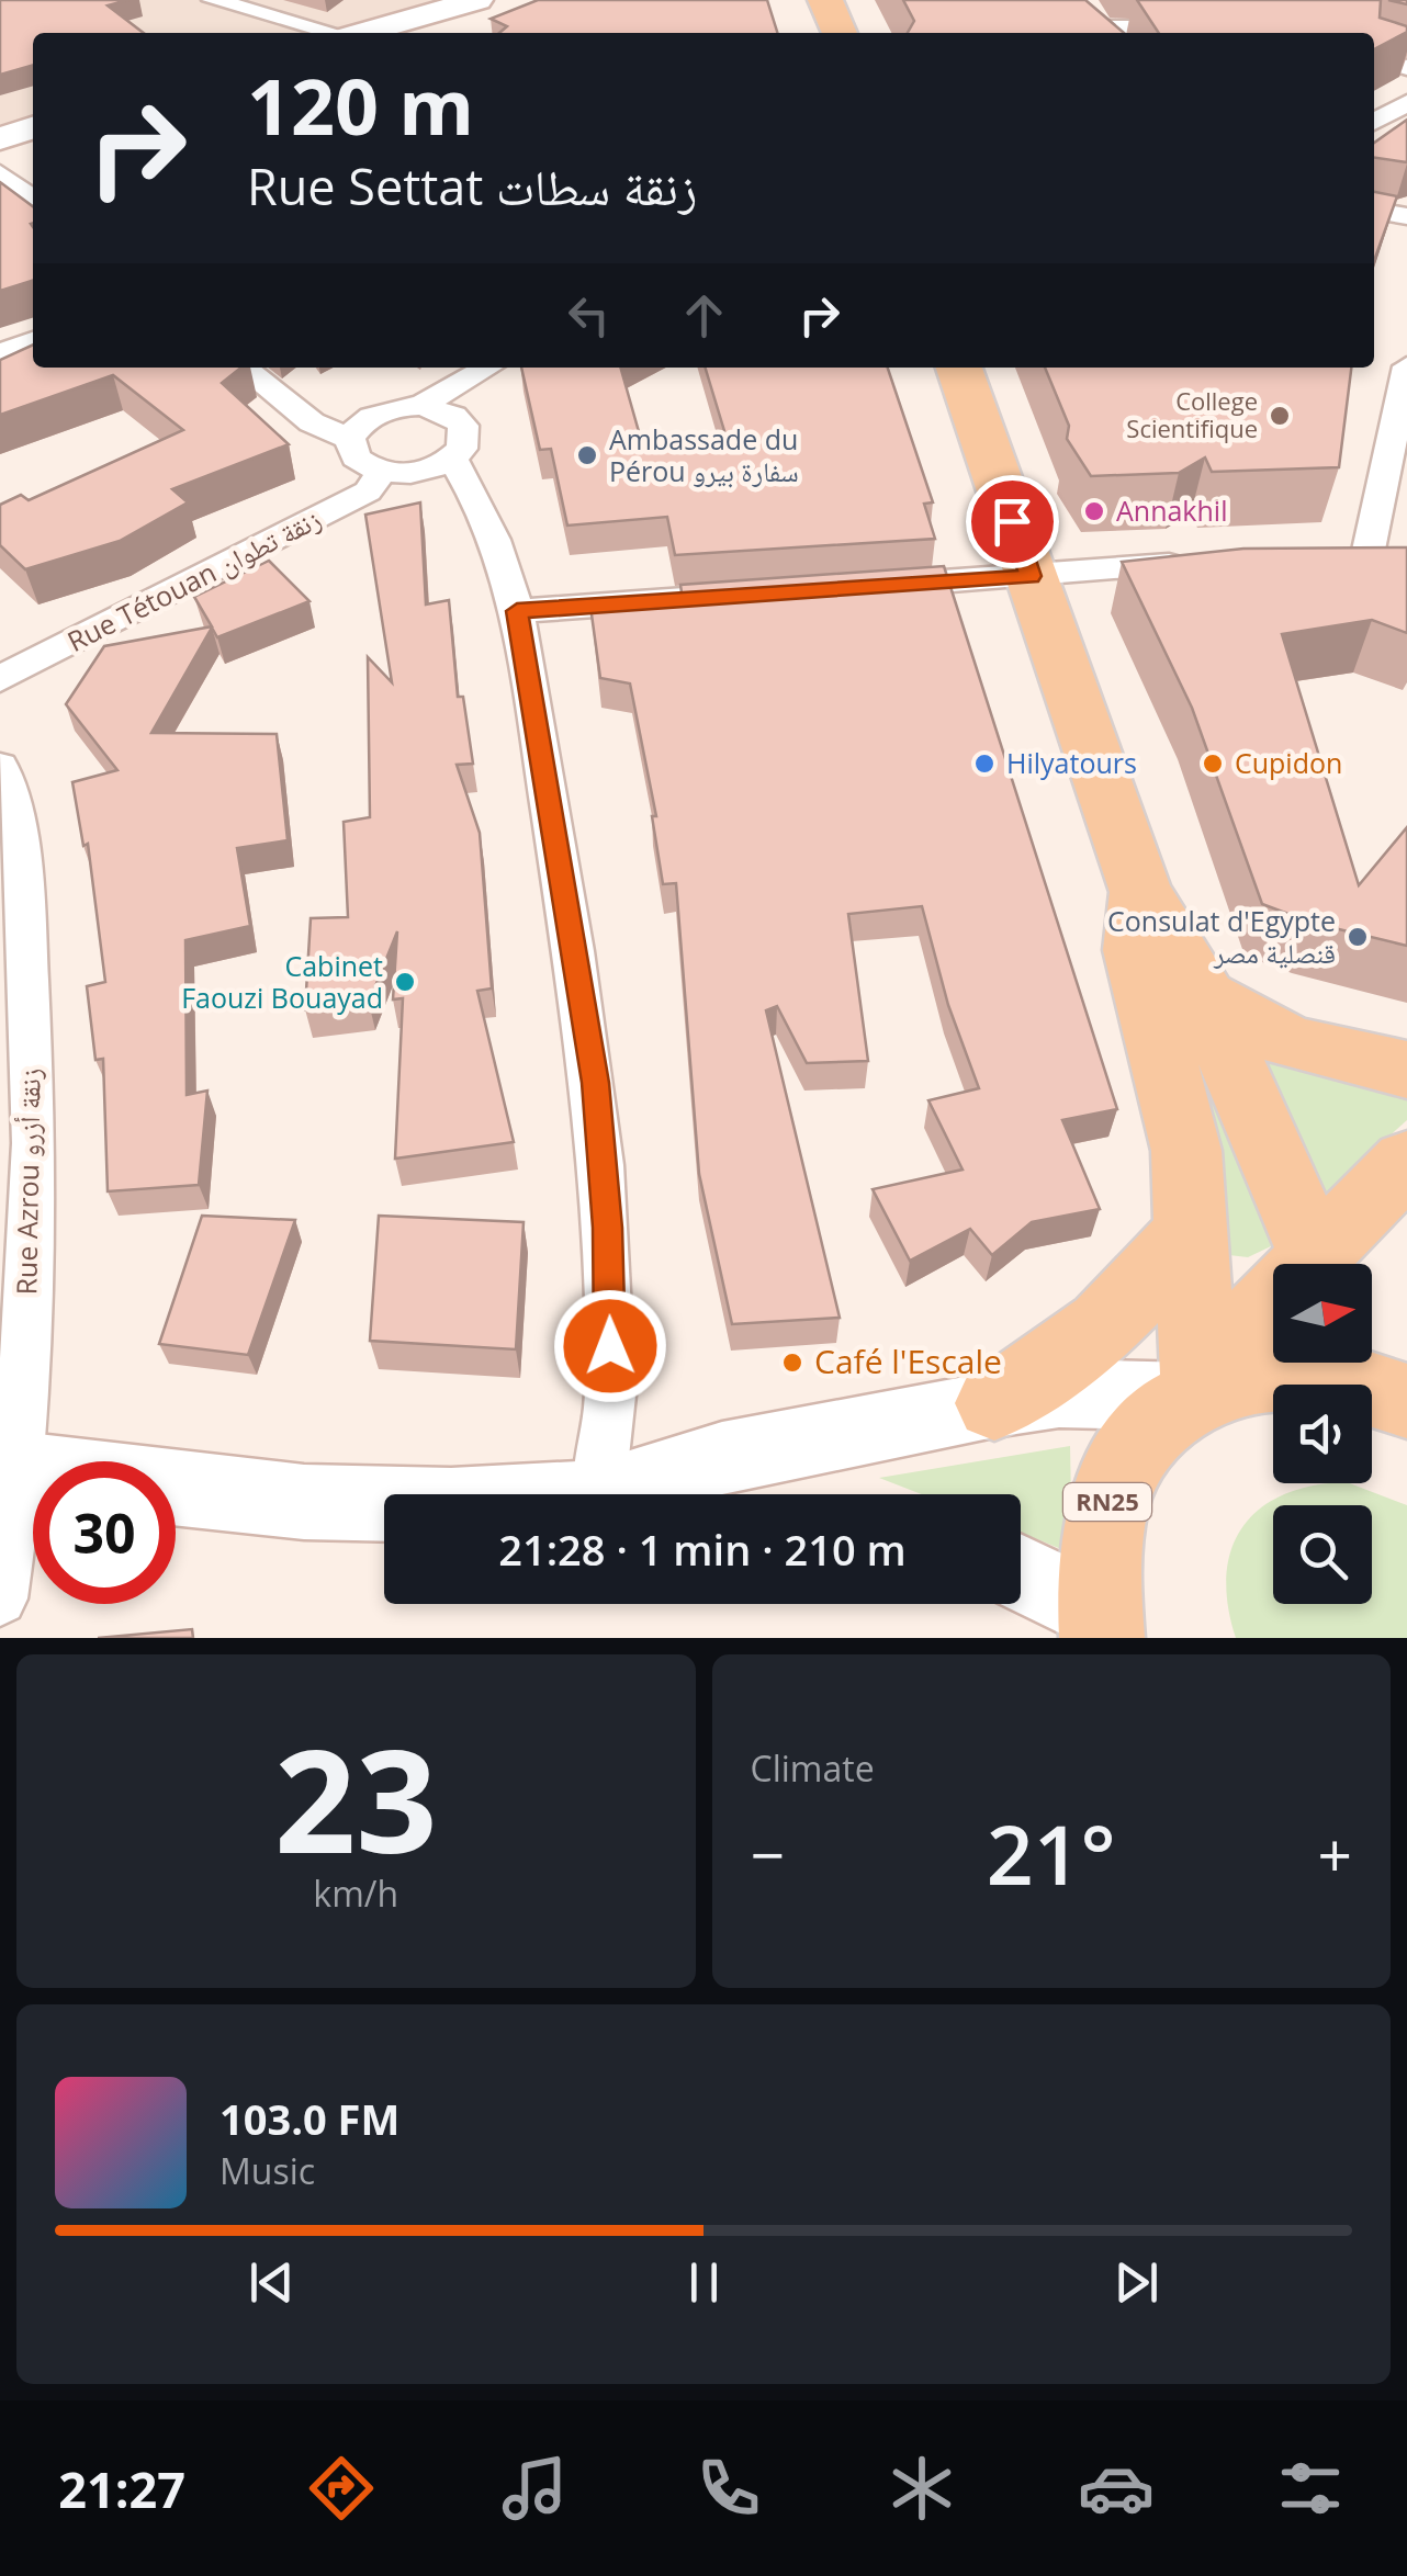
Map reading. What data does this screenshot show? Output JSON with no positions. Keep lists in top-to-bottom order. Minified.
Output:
{"streets":{"main road":["RN25"],"street":["Rue Tétouan زنقة تطوان","Rue Azrou زنقة أزرو"]},"places":["College Scientifique","Ambassade du Pérou سفارة بيرو","Annakhil","Hilyatours","Cupidon","Consulat d'Egypte قنصلية مصر","Cabinet Faouzi Bouayad","Café l'Escale"],"north":"right","page":{"turn":["120 m","Rue Settat زنقة سطات"],"limit":"30","trip":"21:28 · 1 min · 210 m","tile":[["23","km/h"],"Climate"],"heat":["−","21°","+"],"song":["103.0 FM","Music"],"tabs":"21:27"}}
